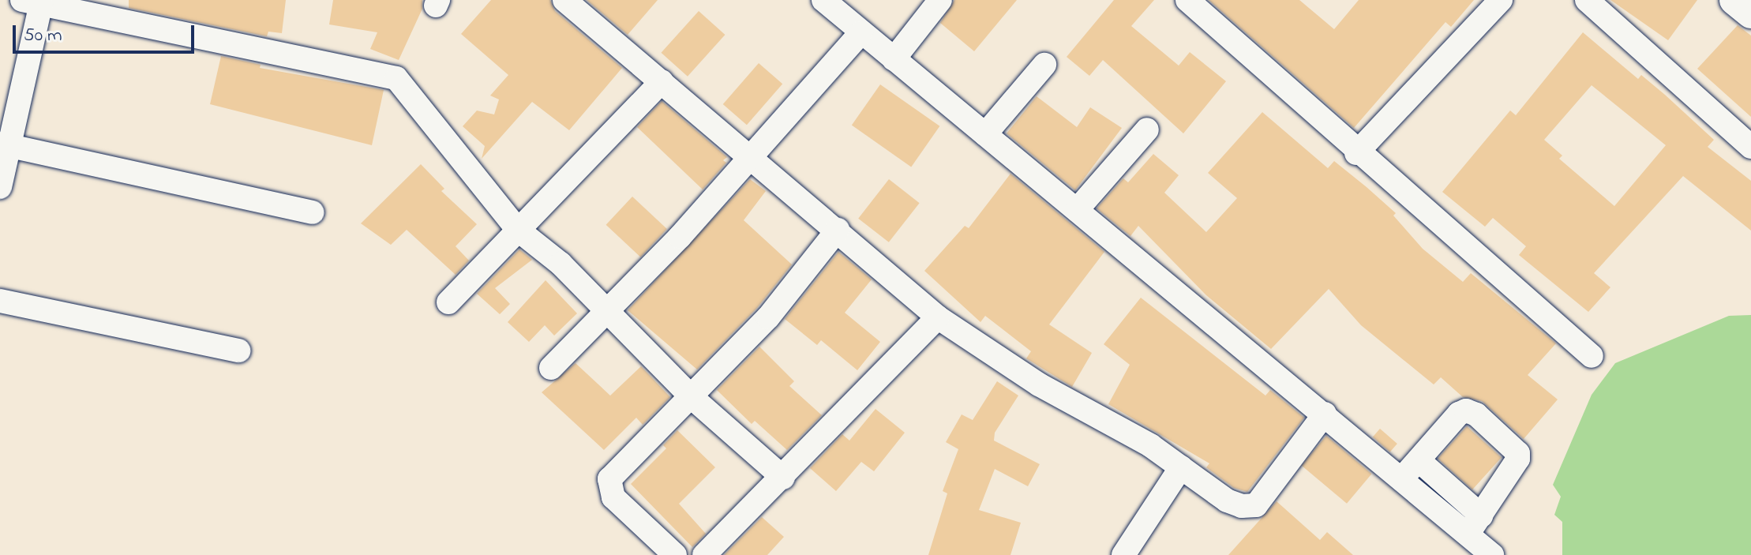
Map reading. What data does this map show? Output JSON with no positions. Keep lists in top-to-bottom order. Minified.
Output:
{"scale_bar":"50 m"}
